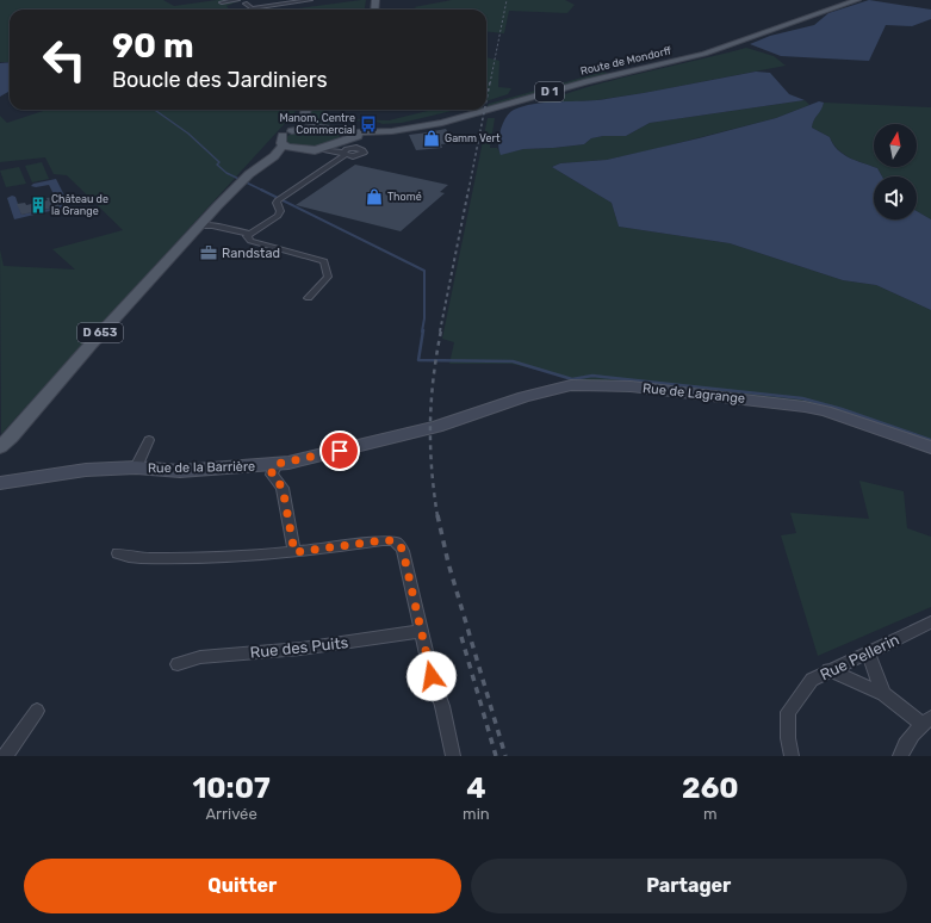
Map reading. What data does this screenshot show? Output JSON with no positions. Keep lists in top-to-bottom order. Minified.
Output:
{"streets":{"main road":["Route de Mondorff","D 1","D 653"],"street":["Rue de Lagrange","Rue de la Barrière","Rue des Puits","Rue Pellerin"]},"crossings":[["Rue de Lagrange","Rue de la Barrière"]],"places":{"bus stop":["Manom, Centre Commercial"],"shop":["Gamm Vert","Thomé"],"building":["Château de la Grange"],"office":["Randstad"]},"north":"top","page":{"turn":["90 m","Boucle des Jardiniers"],"eta":["10:07","Arrivée","4","min","260","m"],"buttons":["Quitter","Partager"]}}
